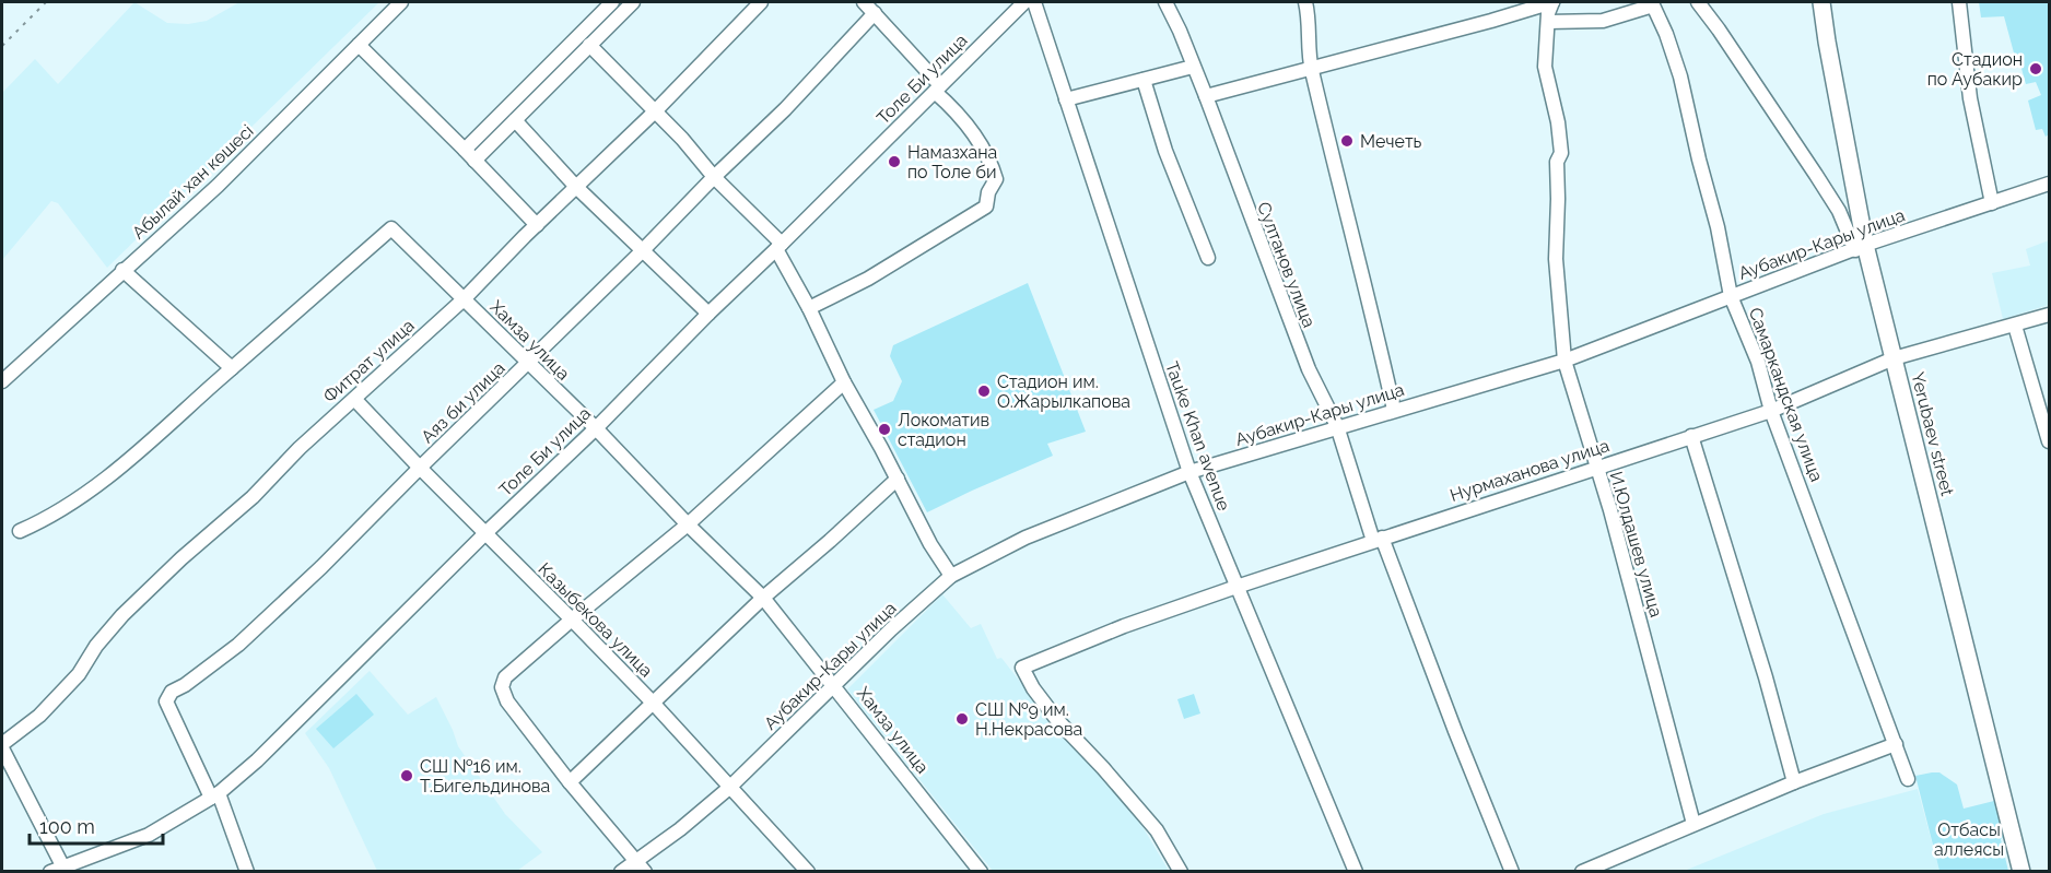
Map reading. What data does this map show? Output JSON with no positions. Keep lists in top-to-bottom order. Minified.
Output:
{"streets":{"main road":["Yerubaev street"],"street":["Толе Би улица","Абылай хан көшесі","Аубакир-Кары улица","Султанов улица","Хамза улица","Фитрат улица","Самаркандская улица","Аяз би улица","Tauke Khan avenue","Нурмаханова улица","И.Юлдашев улица","Казыбекова улица"]},"crossings":[["Толе Би улица","Хамза улица"],["Толе Би улица","Аяз би улица"],["Толе Би улица","Казыбекова улица"],["Аубакир-Кары улица","Султанов улица"],["Аубакир-Кары улица","Хамза улица"],["Аубакир-Кары улица","Самаркандская улица"],["Аубакир-Кары улица","Yerubaev street"],["Аубакир-Кары улица","Tauke Khan avenue"],["Аубакир-Кары улица","И.Юлдашев улица"],["Аубакир-Кары улица","Казыбекова улица"],["Султанов улица","Нурмаханова улица"],["Хамза улица","Фитрат улица"],["Хамза улица","Аяз би улица"],["Фитрат улица","Казыбекова улица"],["Самаркандская улица","Нурмаханова улица"],["Самаркандская улица","И.Юлдашев улица"],["Аяз би улица","Казыбекова улица"],["Yerubaev street","Нурмаханова улица"],["Tauke Khan avenue","Нурмаханова улица"],["Нурмаханова улица","И.Юлдашев улица"]],"parks":["Отбасы аллеясы"],"places":["Стадион по Аубакир","Мечеть","Намазхана по Толе би","Стадион им. О.Жарылкапова","Локоматив стадион","СШ №9 им. Н.Некрасова","СШ №16 им. Т.Бигельдинова"],"scale_bar":"100 m"}
